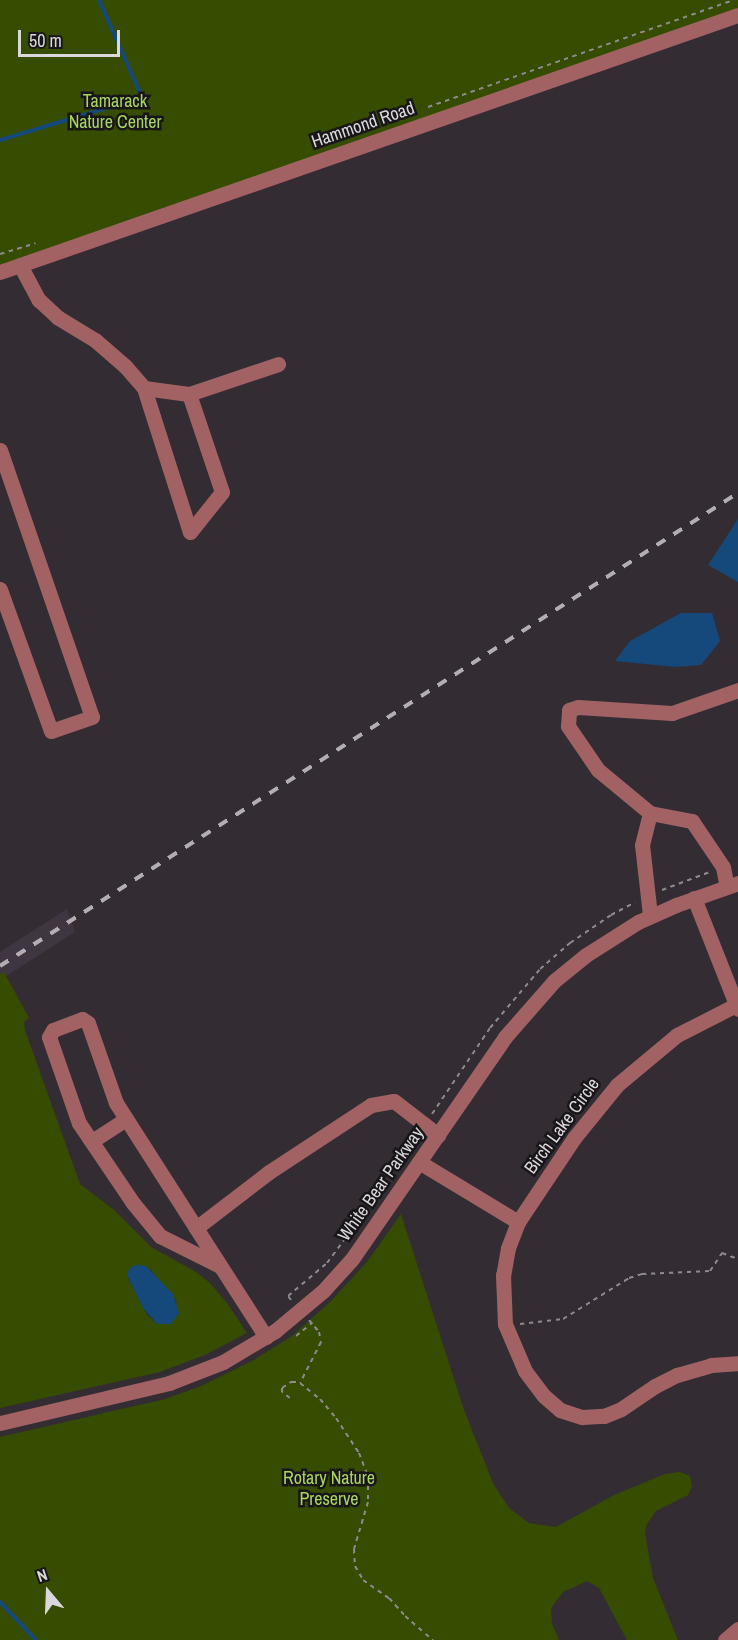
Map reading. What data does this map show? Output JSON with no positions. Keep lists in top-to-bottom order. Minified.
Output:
{"streets":{"street":["Hammond Road","Birch Lake Circle","White Bear Parkway"]},"crossings":[["Birch Lake Circle","White Bear Parkway"]],"parks":["Tamarack Nature Center","Rotary Nature Preserve"],"scale_bar":"50 m","north":"top"}
